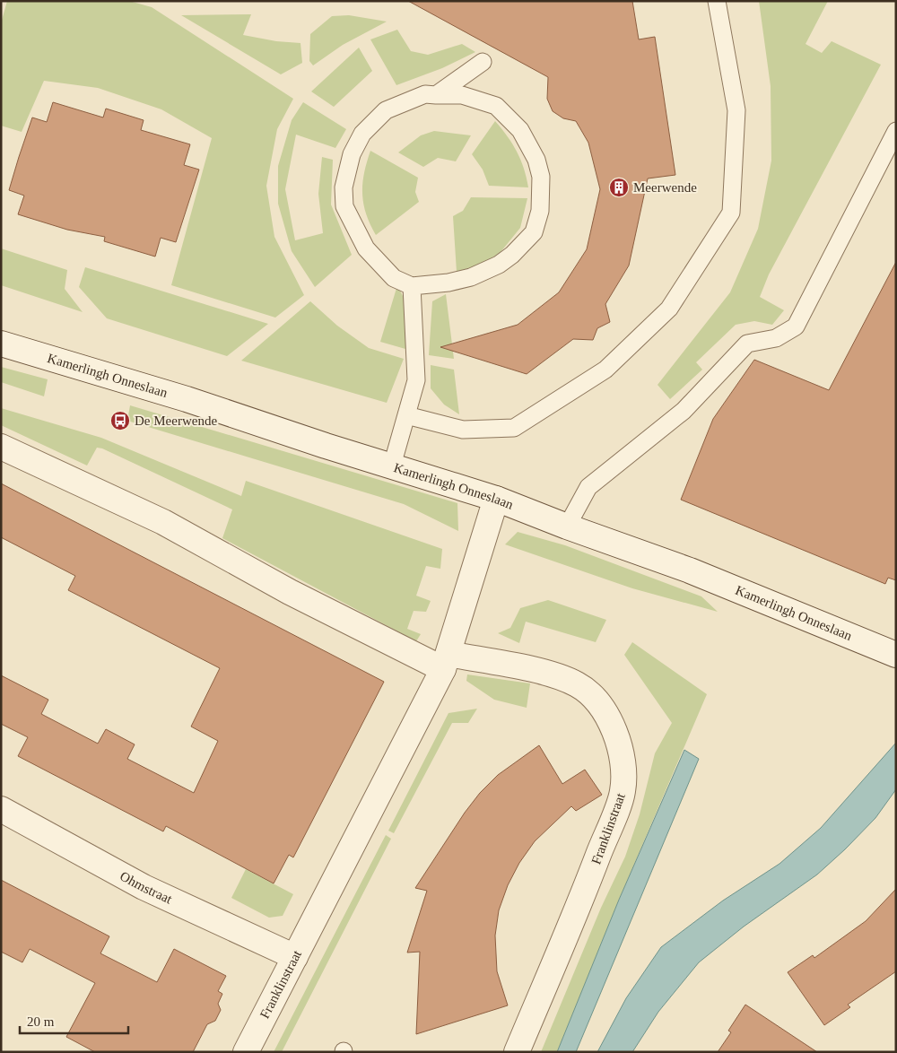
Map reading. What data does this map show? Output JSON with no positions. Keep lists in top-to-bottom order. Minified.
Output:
{"streets":{"street":["Kamerlingh Onneslaan","Franklinstraat","Ohmstraat"]},"crossings":[["Kamerlingh Onneslaan","Franklinstraat"],["Franklinstraat","Ohmstraat"]],"places":{"building":["Meerwende"],"bus stop":["De Meerwende"]},"scale_bar":"20 m"}
